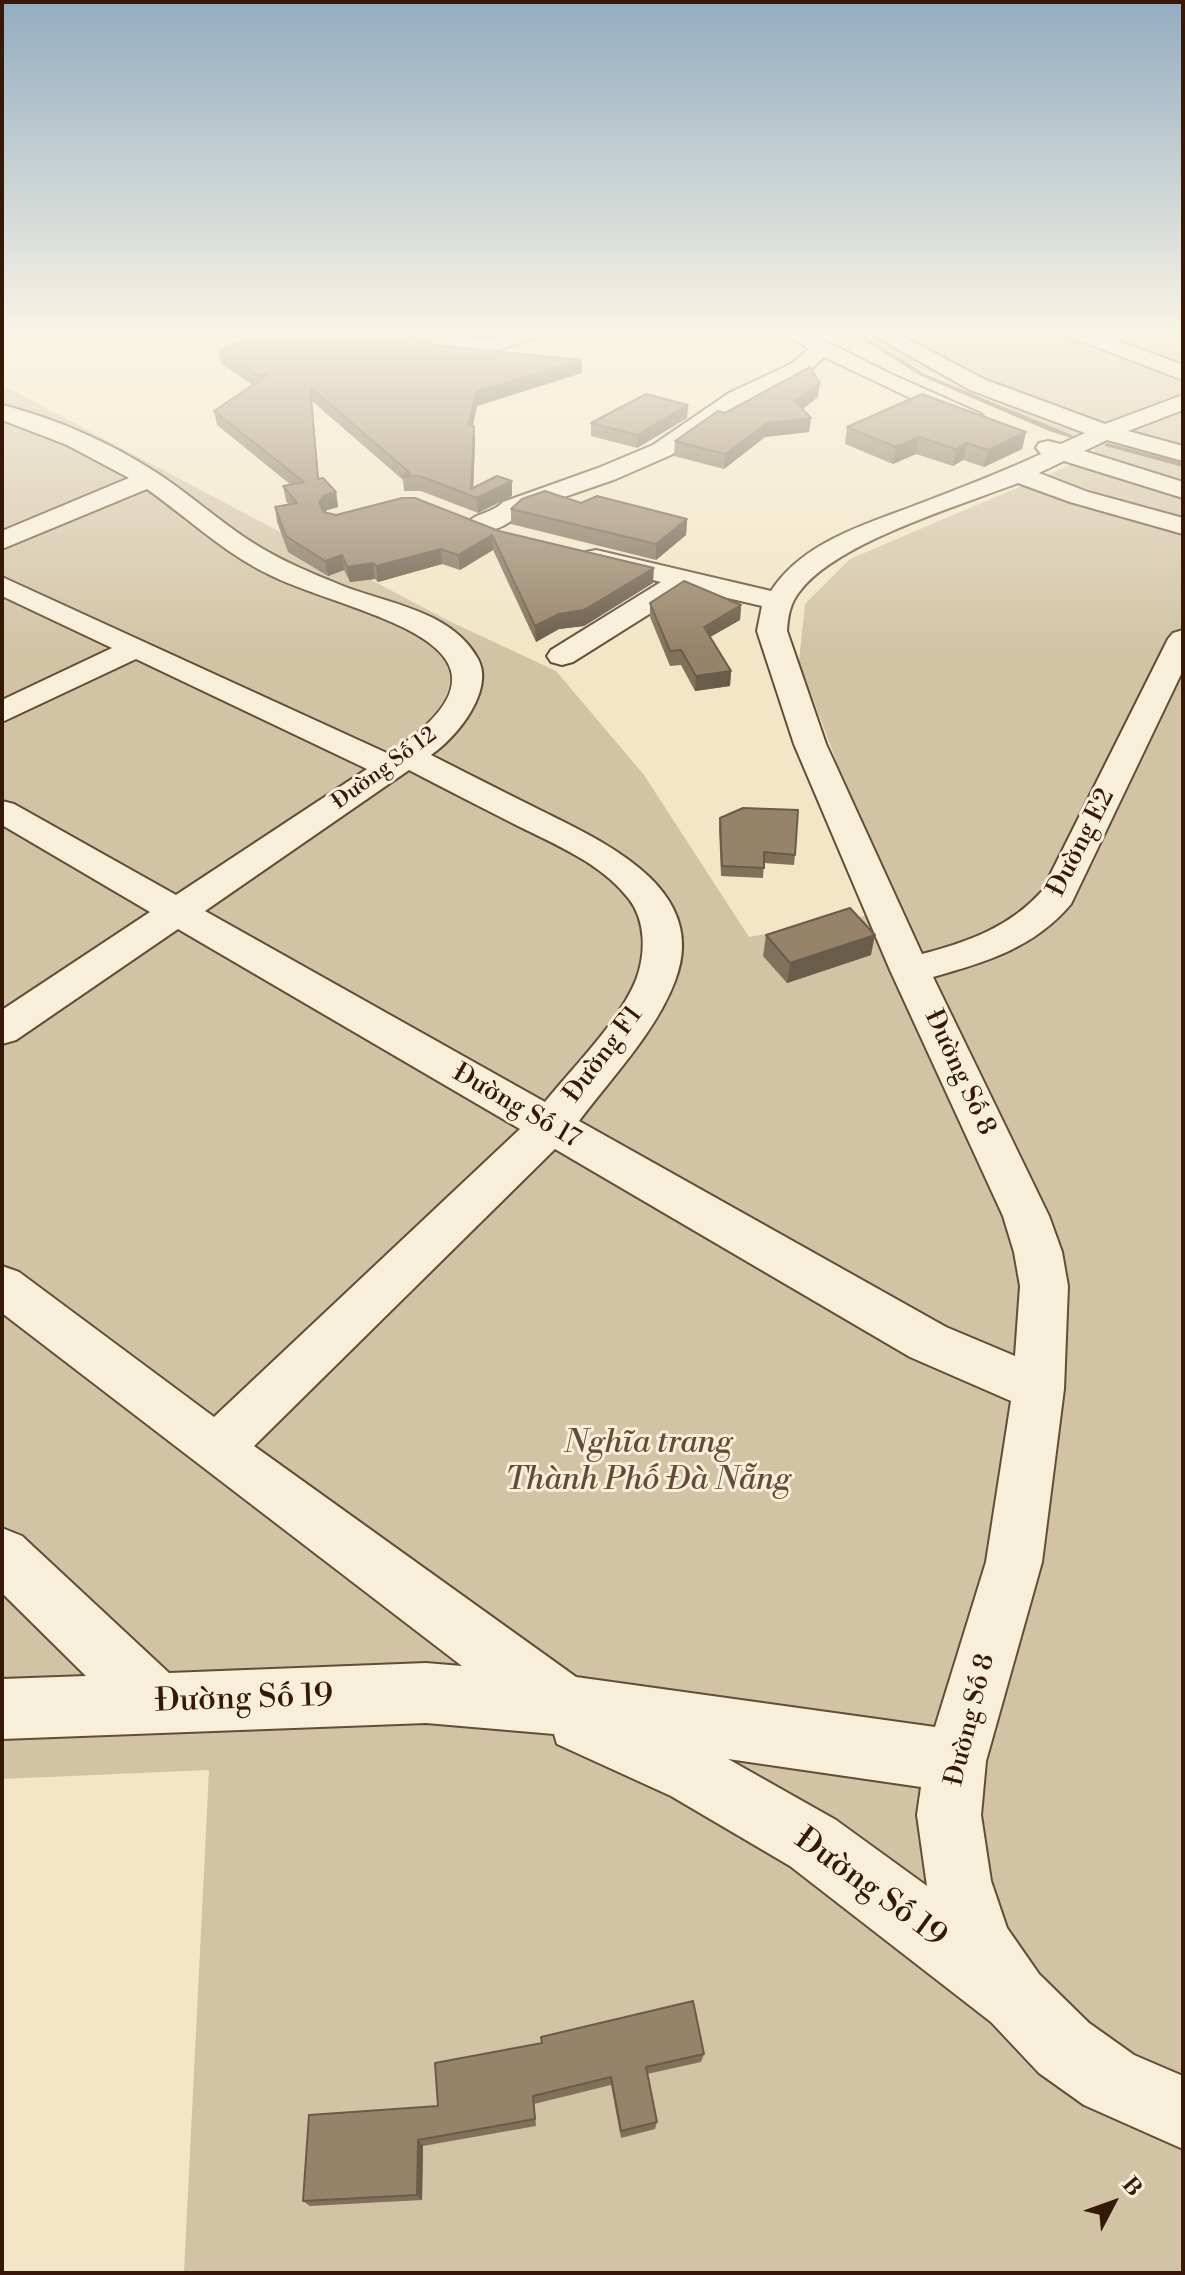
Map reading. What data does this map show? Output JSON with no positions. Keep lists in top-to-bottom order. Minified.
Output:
{"streets":{"street":["Đường Số 12","Đường E2","Đường F1","Đường Số 8","Đường Số 17","Đường Số 19"]},"crossings":[["Đường Số 12","Đường F1"],["Đường Số 12","Đường Số 17"],["Đường E2","Đường Số 8"],["Đường F1","Đường Số 17"],["Đường Số 8","Đường Số 17"],["Đường Số 8","Đường Số 19"]],"parks":["Nghĩa trang Thành Phố Đà Nẵng"],"north":"top right"}
